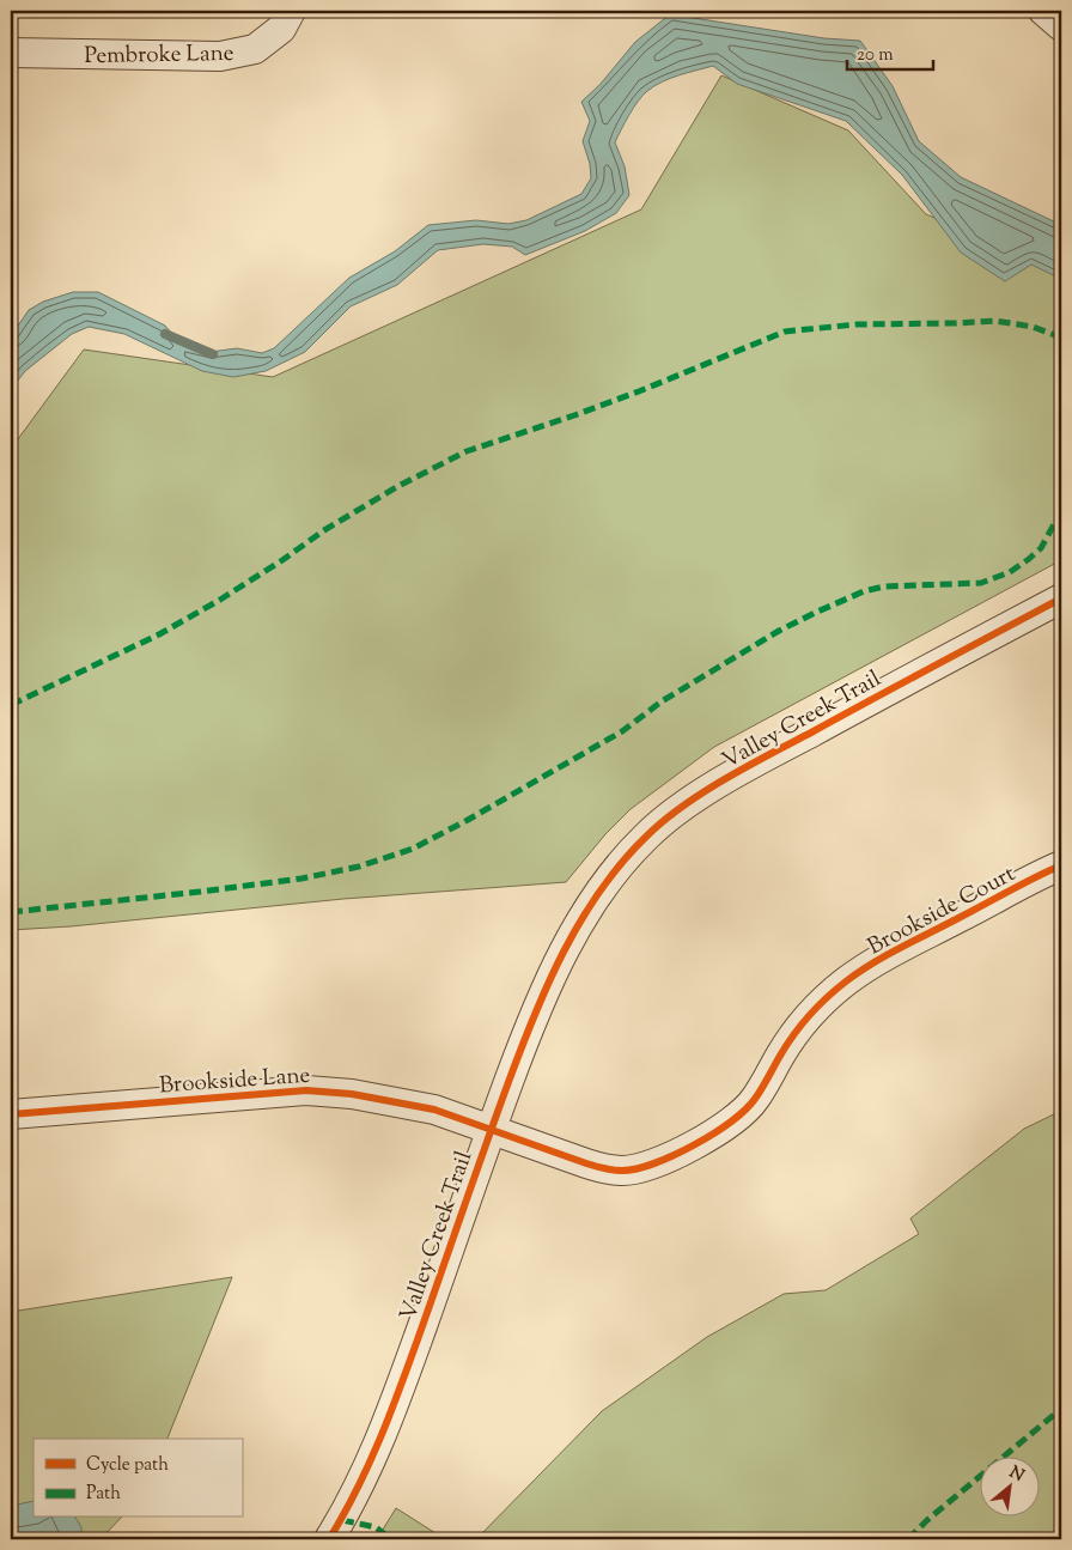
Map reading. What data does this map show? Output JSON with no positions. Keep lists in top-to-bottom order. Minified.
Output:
{"streets":{"street":["Pembroke Lane","Valley Creek Trail","Brookside Court","Brookside Lane"]},"crossings":[["Valley Creek Trail","Brookside Court"],["Valley Creek Trail","Brookside Lane"],["Brookside Court","Brookside Lane"]],"legend":["Cycle path","Path"],"scale_bar":"20 m","north":"top right"}
